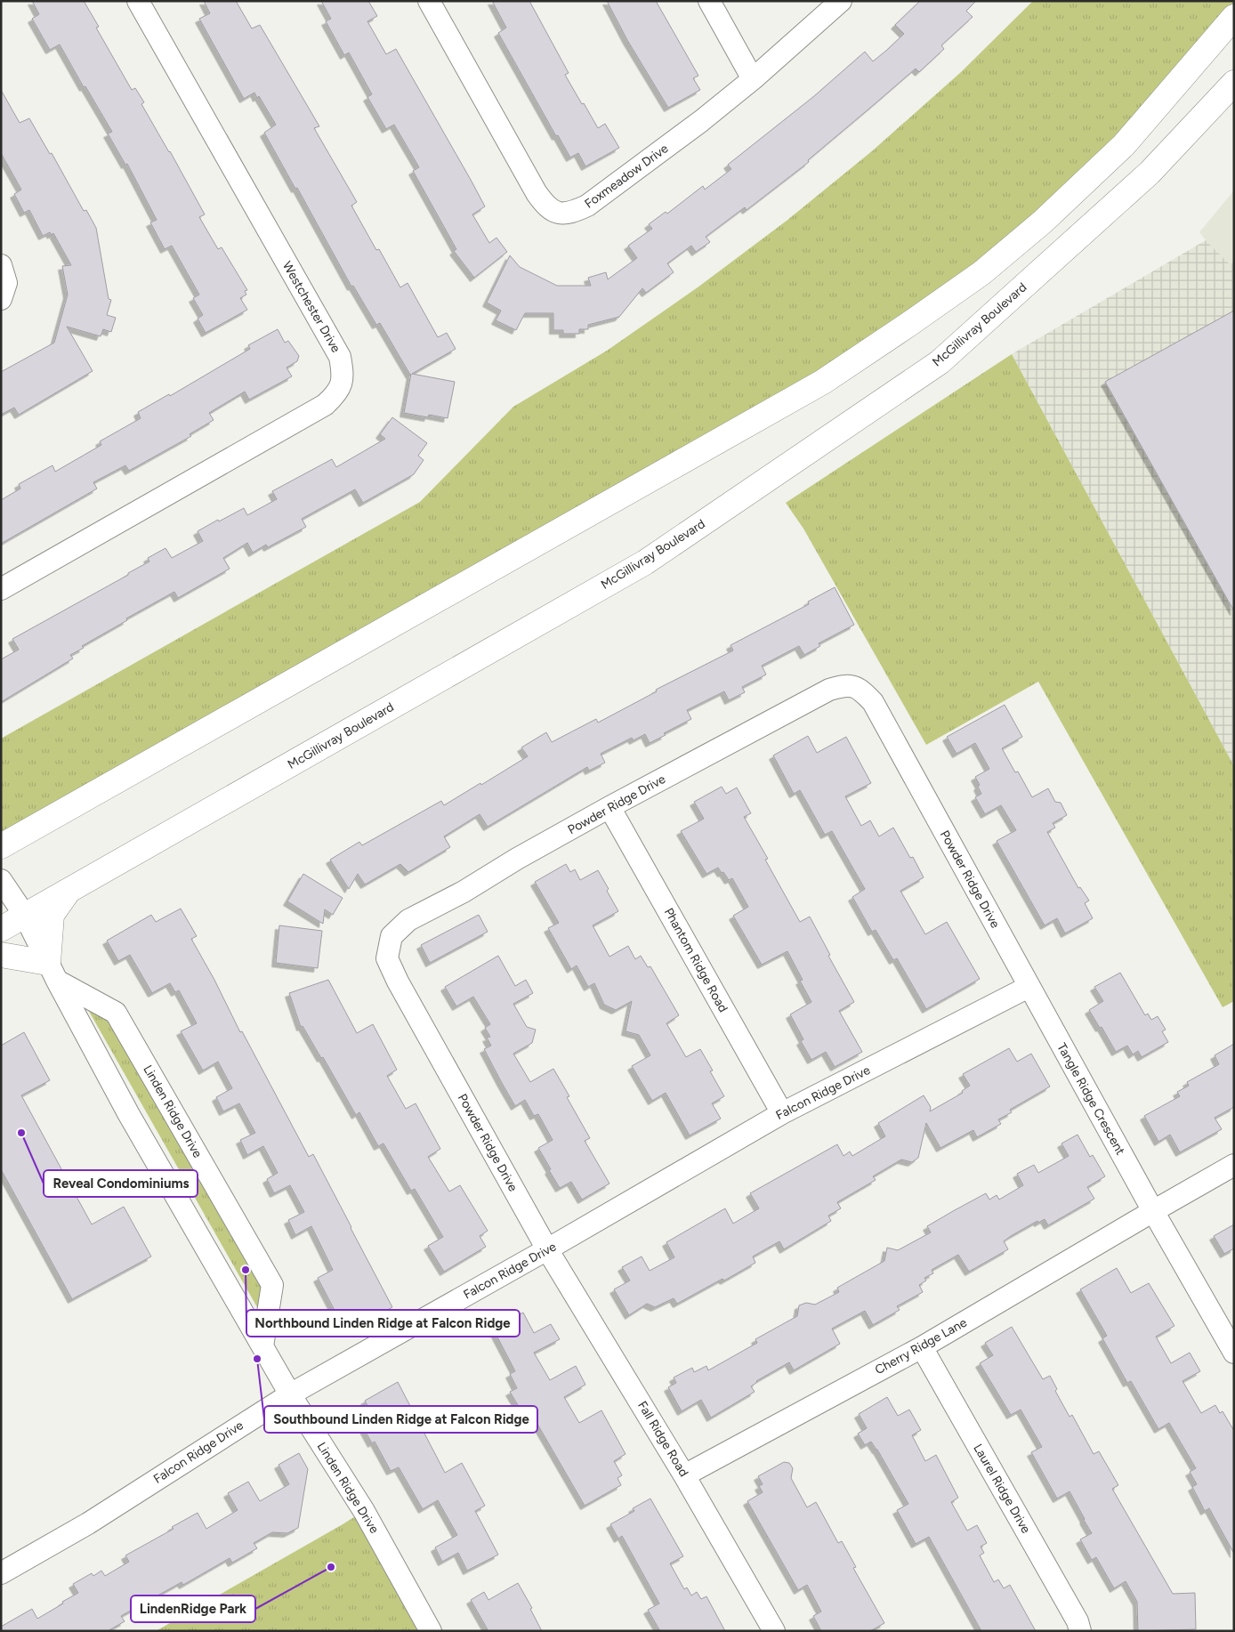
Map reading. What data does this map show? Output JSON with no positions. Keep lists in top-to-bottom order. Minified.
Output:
{"streets":{"main road":["McGillivray Boulevard"],"street":["Foxmeadow Drive","Westchester Drive","Powder Ridge Drive","Phantom Ridge Road","Falcon Ridge Drive","Tangle Ridge Crescent","Linden Ridge Drive","Cherry Ridge Lane","Fall Ridge Road","Laurel Ridge Drive"]},"crossings":[["McGillivray Boulevard","Linden Ridge Drive"],["Powder Ridge Drive","Phantom Ridge Road"],["Powder Ridge Drive","Falcon Ridge Drive"],["Powder Ridge Drive","Tangle Ridge Crescent"],["Powder Ridge Drive","Fall Ridge Road"],["Phantom Ridge Road","Falcon Ridge Drive"],["Falcon Ridge Drive","Tangle Ridge Crescent"],["Falcon Ridge Drive","Linden Ridge Drive"],["Falcon Ridge Drive","Fall Ridge Road"],["Tangle Ridge Crescent","Cherry Ridge Lane"],["Cherry Ridge Lane","Fall Ridge Road"],["Cherry Ridge Lane","Laurel Ridge Drive"]],"places":["Reveal Condominiums","Northbound Linden Ridge at Falcon Ridge","Southbound Linden Ridge at Falcon Ridge","LindenRidge Park"]}
